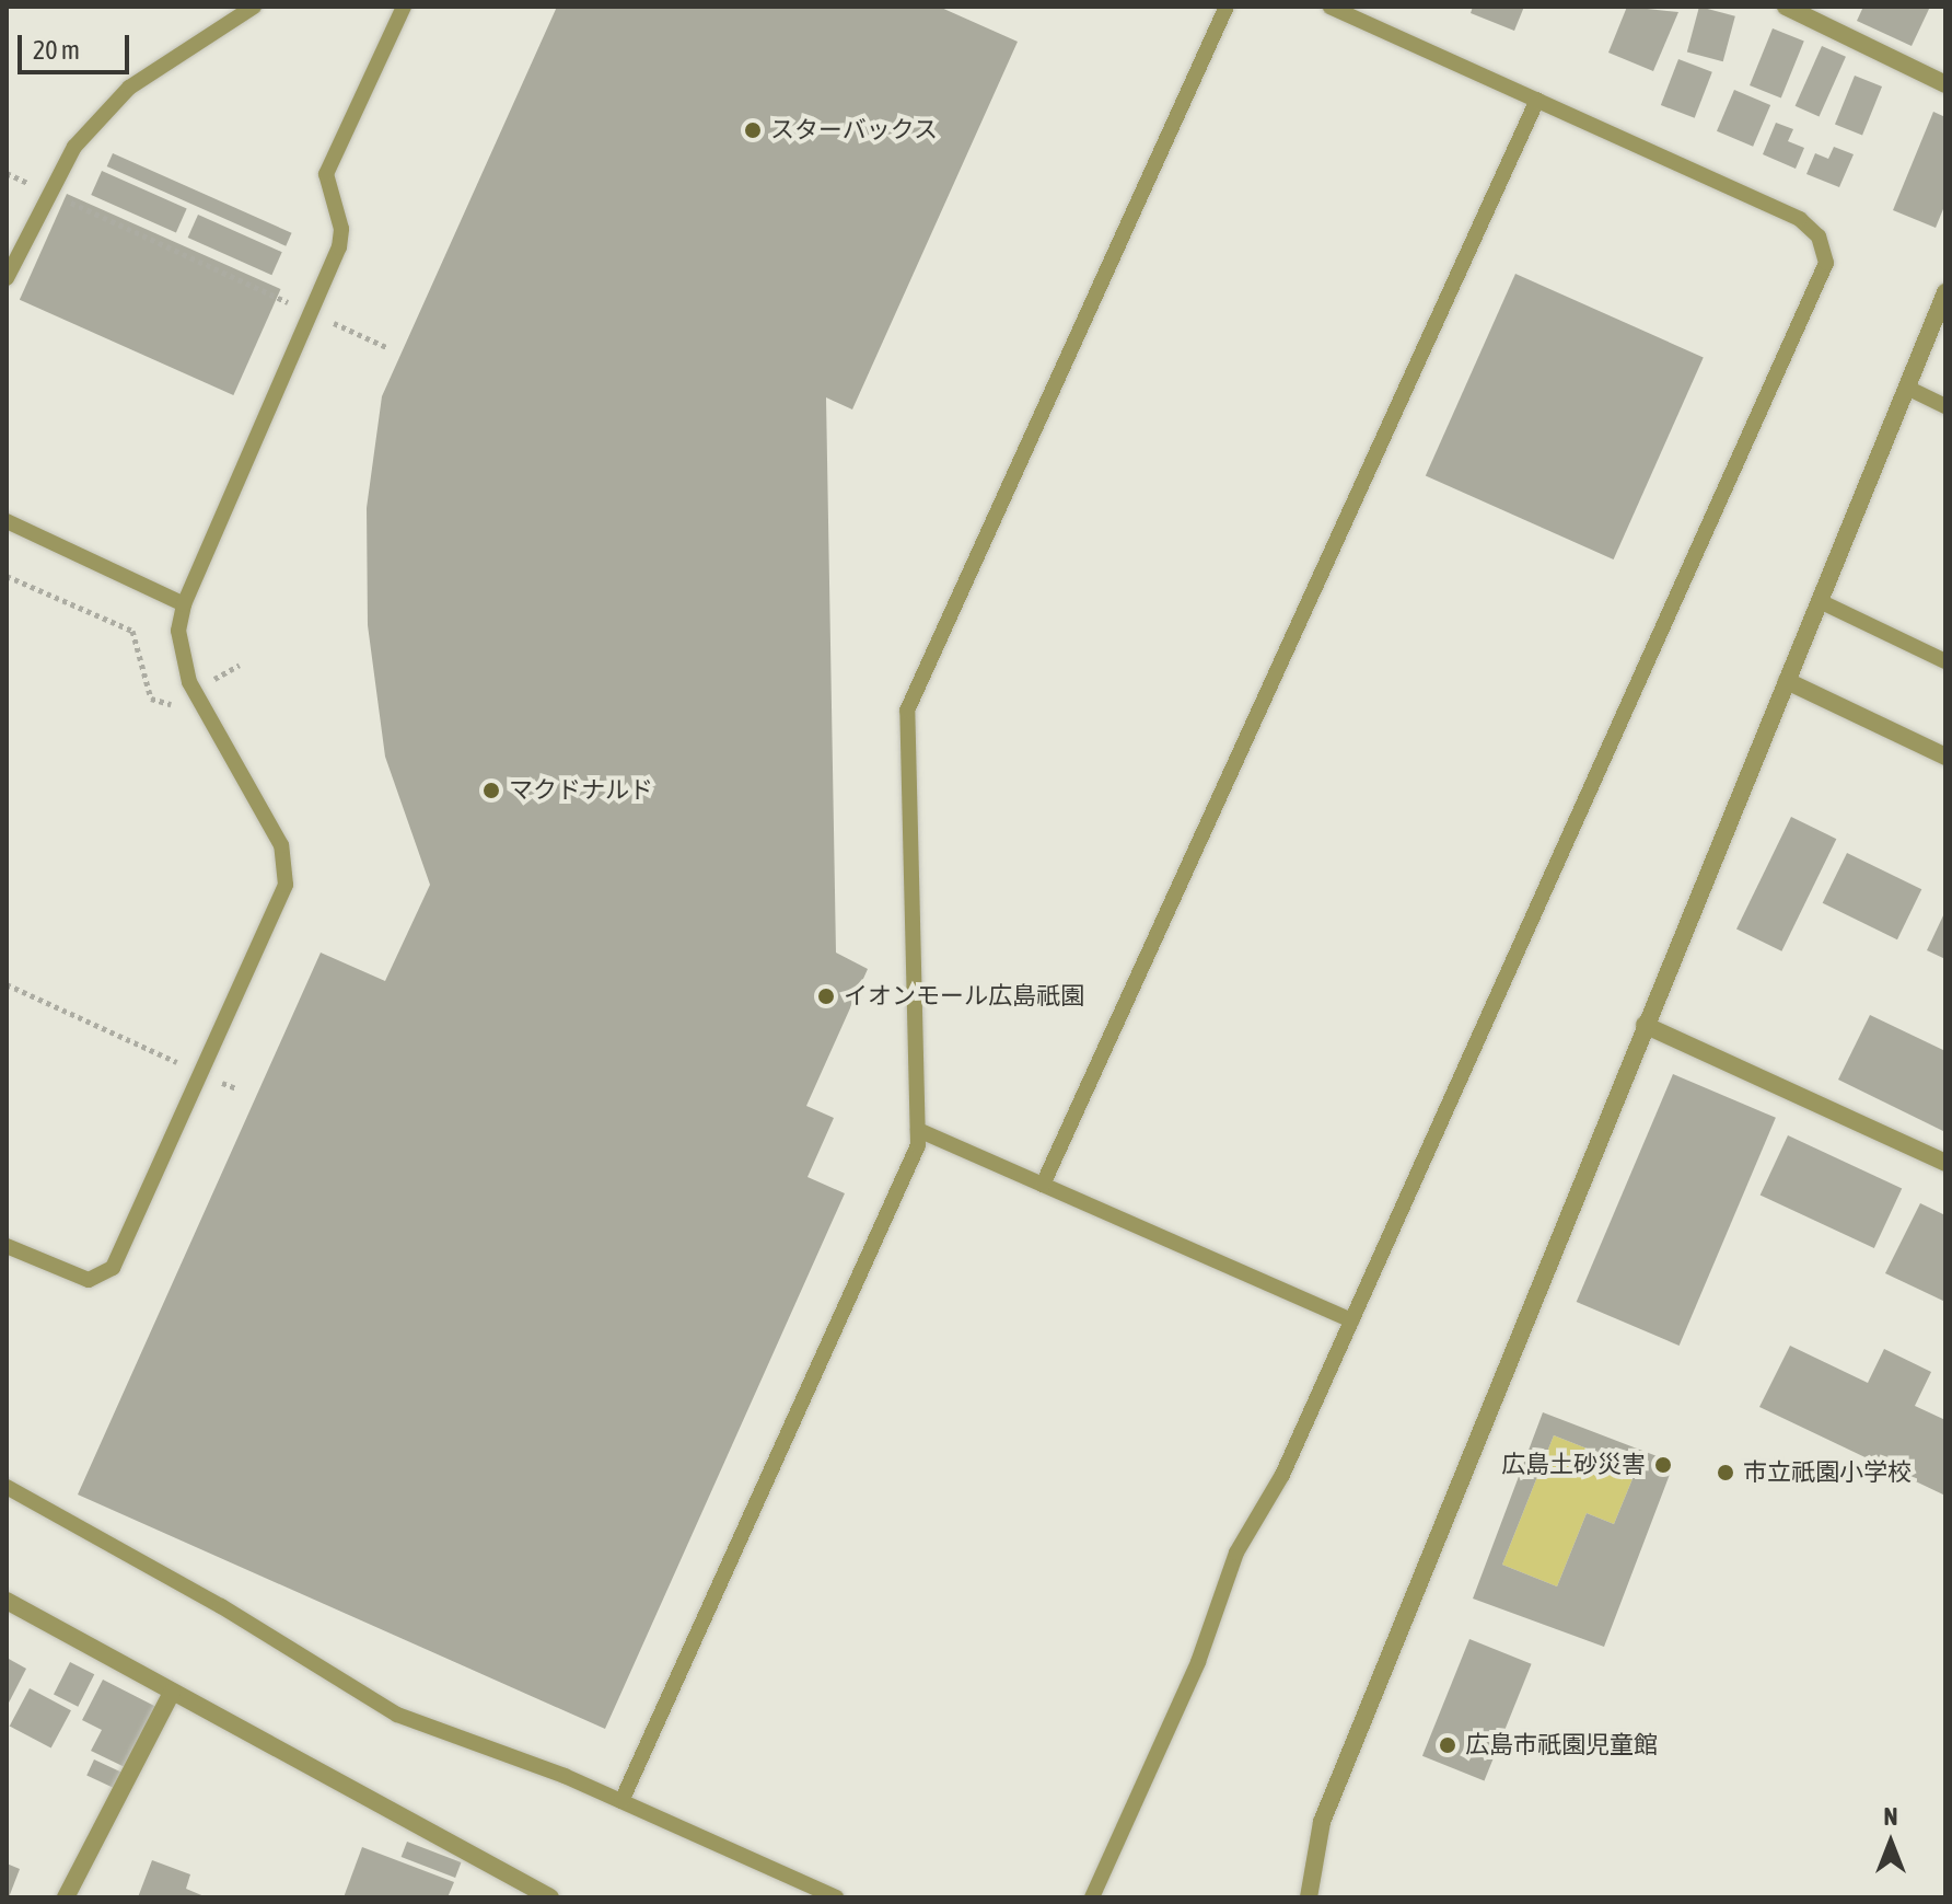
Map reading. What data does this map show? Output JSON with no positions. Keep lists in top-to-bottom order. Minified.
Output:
{"places":["スターバックス","マクドナルド","イオンモール広島祇園","広島土砂災害","市立祇園小学校","広島市祇園児童館"],"scale_bar":"20 m","north":"top"}
